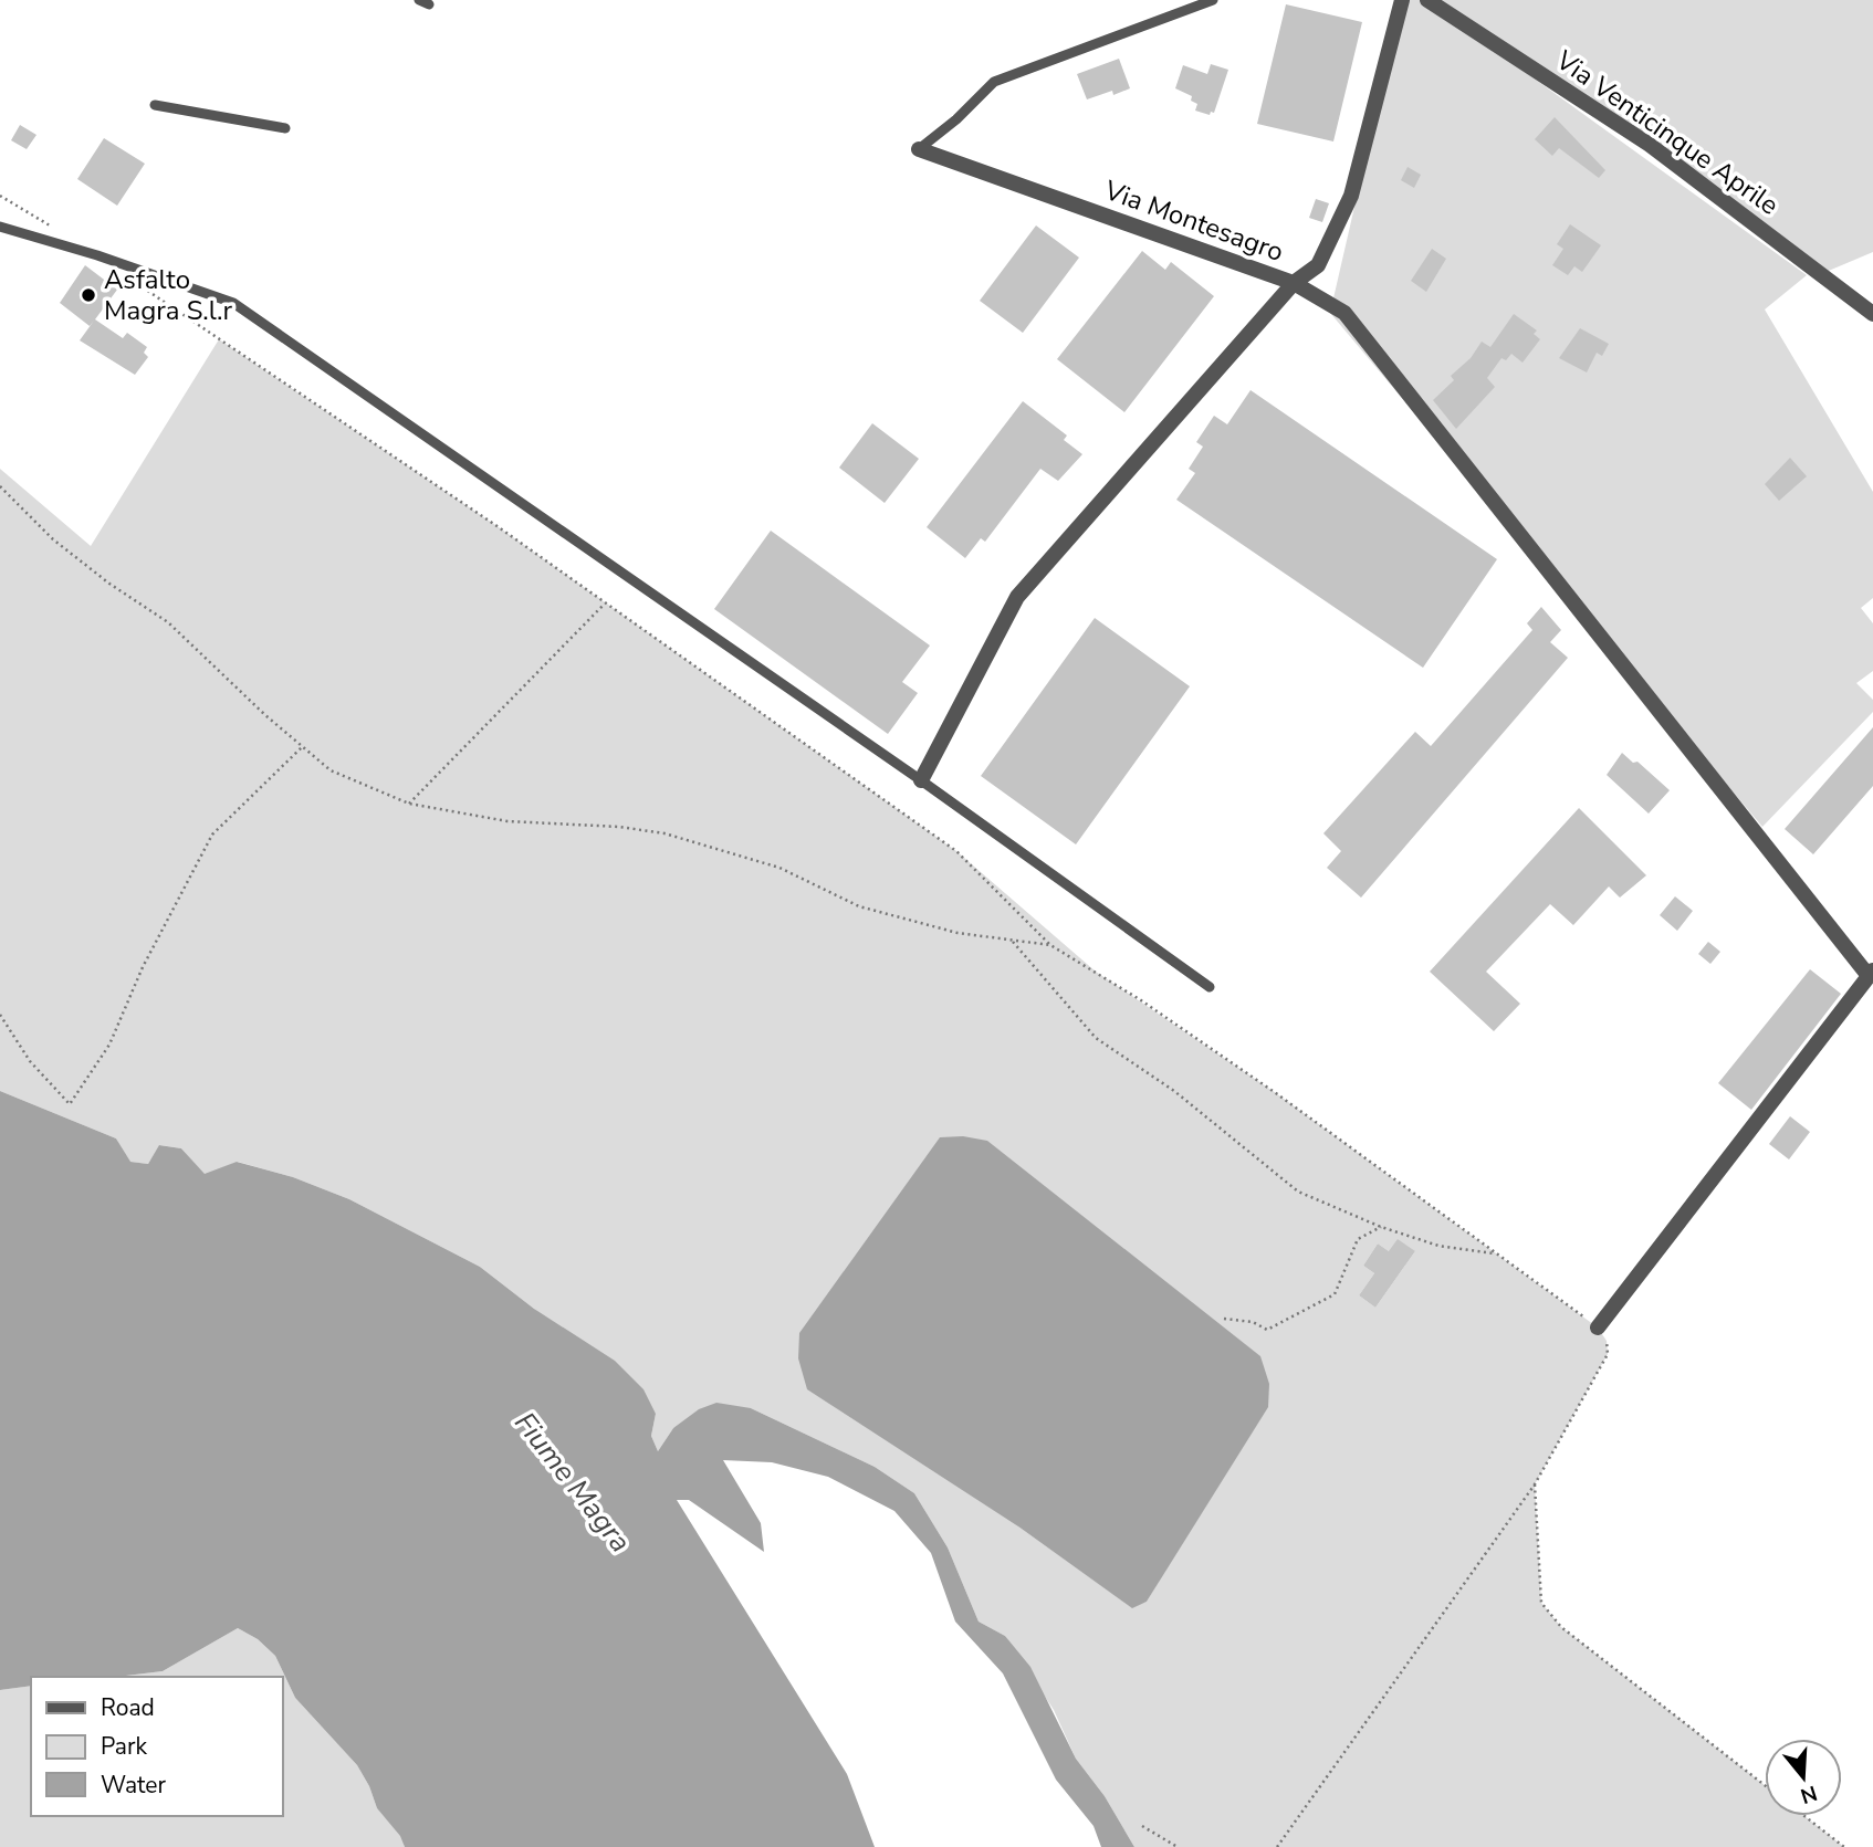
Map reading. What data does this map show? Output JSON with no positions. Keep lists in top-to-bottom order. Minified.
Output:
{"streets":{"street":["Via Venticinque Aprile","Via Montesagro"]},"water":["Fiume Magra"],"places":["Asfalto Magra S.l.r"],"legend":["Road","Park","Water"],"north":"bottom"}
